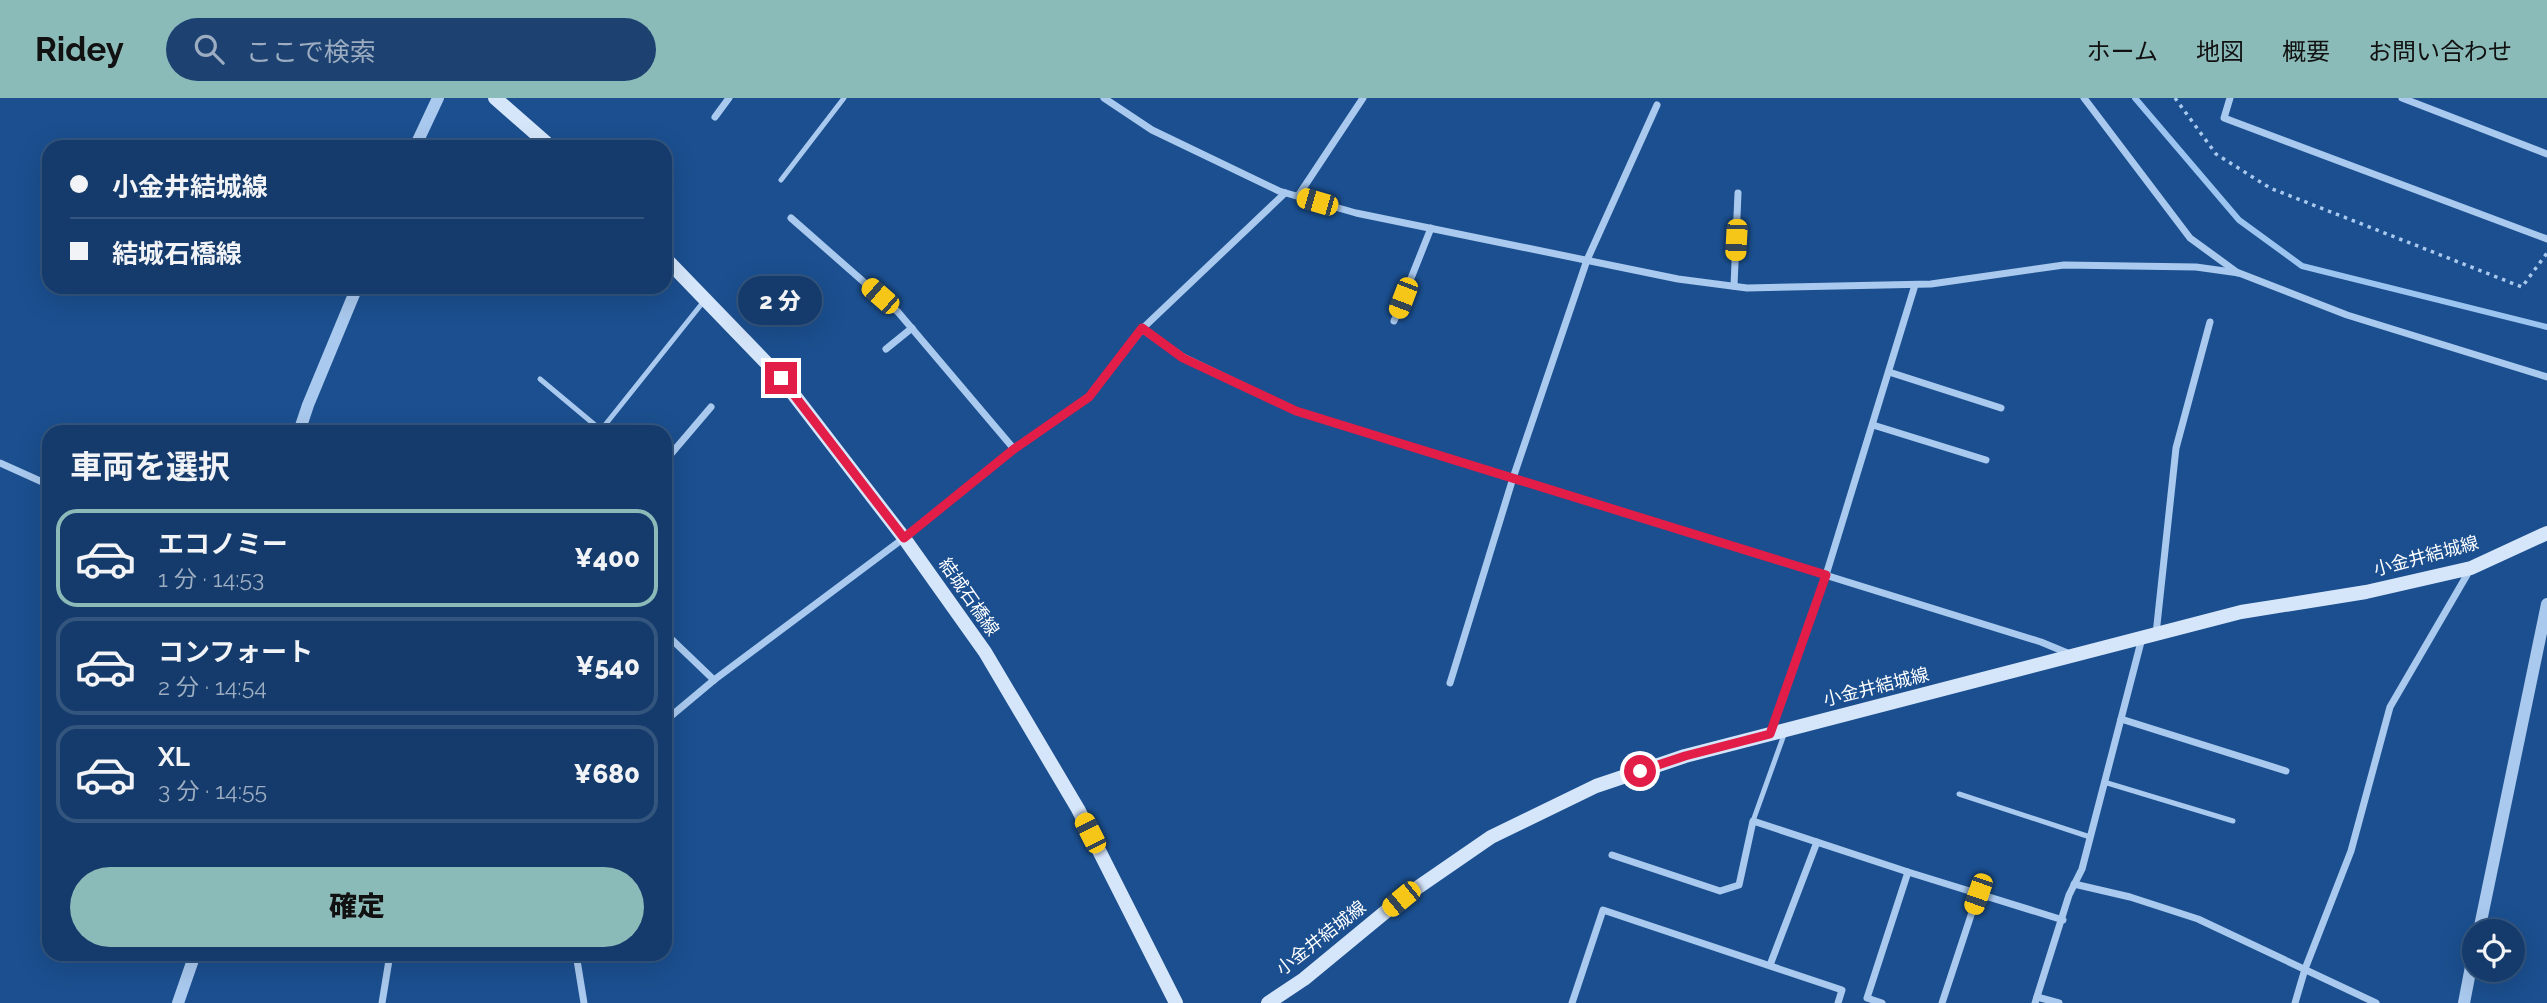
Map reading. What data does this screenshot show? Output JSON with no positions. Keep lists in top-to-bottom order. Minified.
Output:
{"streets":{"main road":["小金井結城線","結城石橋線"]},"page":{"header":"Ridey","search":"ここで検索","nav":["ホーム","地図","概要","お問い合わせ"],"banner":["小金井結城線","結城石橋線"],"bubble":"2 分","heading":"車両を選択","list":[{"name":"エコノミー","note":"1 分 · 14:53","value":"¥400"},{"name":"コンフォート","note":"2 分 · 14:54","value":"¥540"},{"name":"XL","note":"3 分 · 14:55","value":"¥680"}],"buttons":"確定"}}
